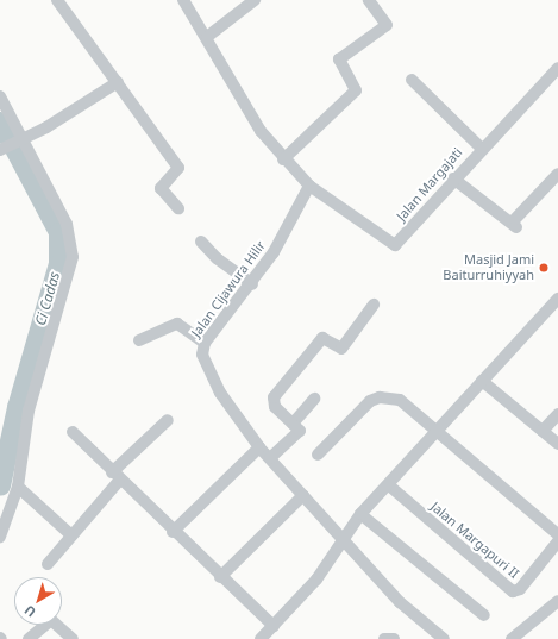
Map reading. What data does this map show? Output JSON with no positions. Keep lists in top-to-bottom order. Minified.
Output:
{"streets":{"street":["Jalan Margajati","Jalan Cijawura Hilir","Jalan Margapuri II"]},"crossings":[["Jalan Margajati","Jalan Cijawura Hilir"]],"water":["Ci Cadas"],"places":["Masjid Jami Baiturruhiyyah"],"north":"bottom left"}
